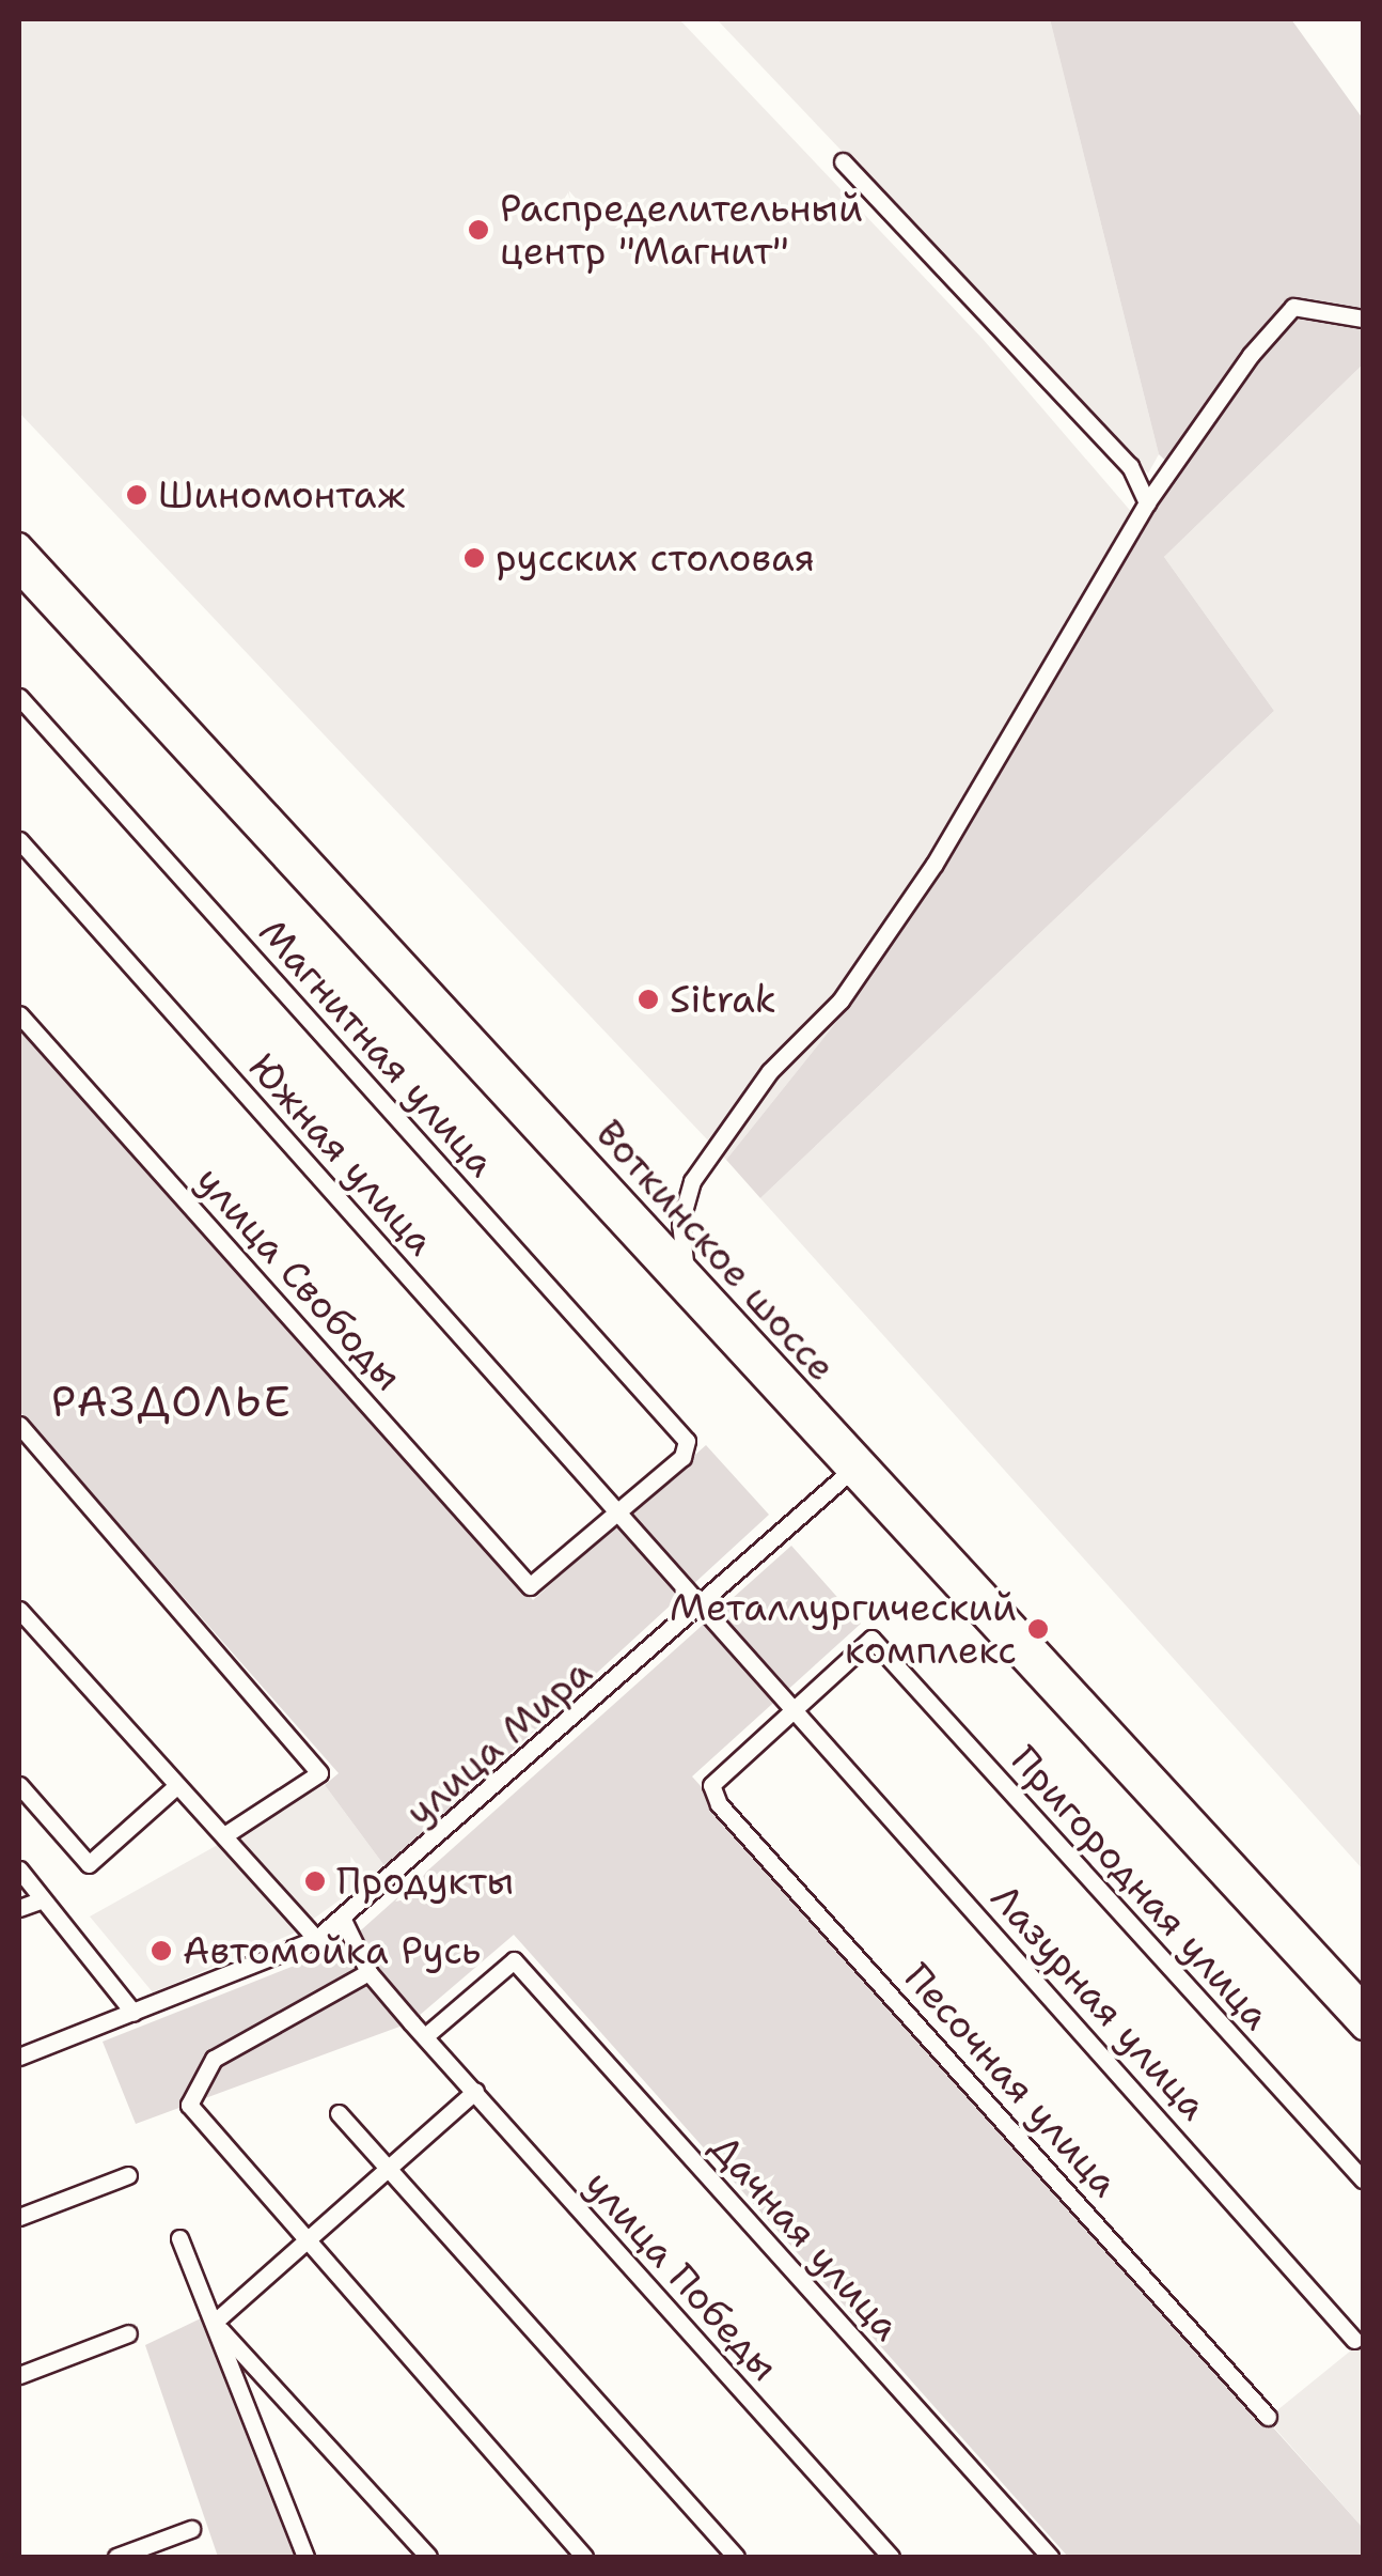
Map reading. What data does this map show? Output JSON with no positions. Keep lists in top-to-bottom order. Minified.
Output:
{"streets":{"main road":["Воткинское шоссе"],"street":["Магнитная улица","Южная улица","улица Свободы","улица Мира","Пригородная улица","Лазурная улица","Песочная улица","Дачная улица","улица Победы"]},"crossings":[["Магнитная улица","Южная улица"],["Магнитная улица","улица Свободы"],["Южная улица","улица Свободы"],["Южная улица","улица Мира"],["Южная улица","Лазурная улица"],["Воткинское шоссе","улица Мира"],["улица Мира","Лазурная улица"],["улица Мира","улица Победы"],["Пригородная улица","Лазурная улица"],["Пригородная улица","Песочная улица"],["Лазурная улица","Песочная улица"],["Дачная улица","улица Победы"]],"districts":["РАЗДОЛЬЕ"],"places":["Распределительный центр \"Магнит\"","Шиномонтаж","русских столовая","Sitrak","Металлургический комплекс","Продукты","Автомойка Русь"]}
